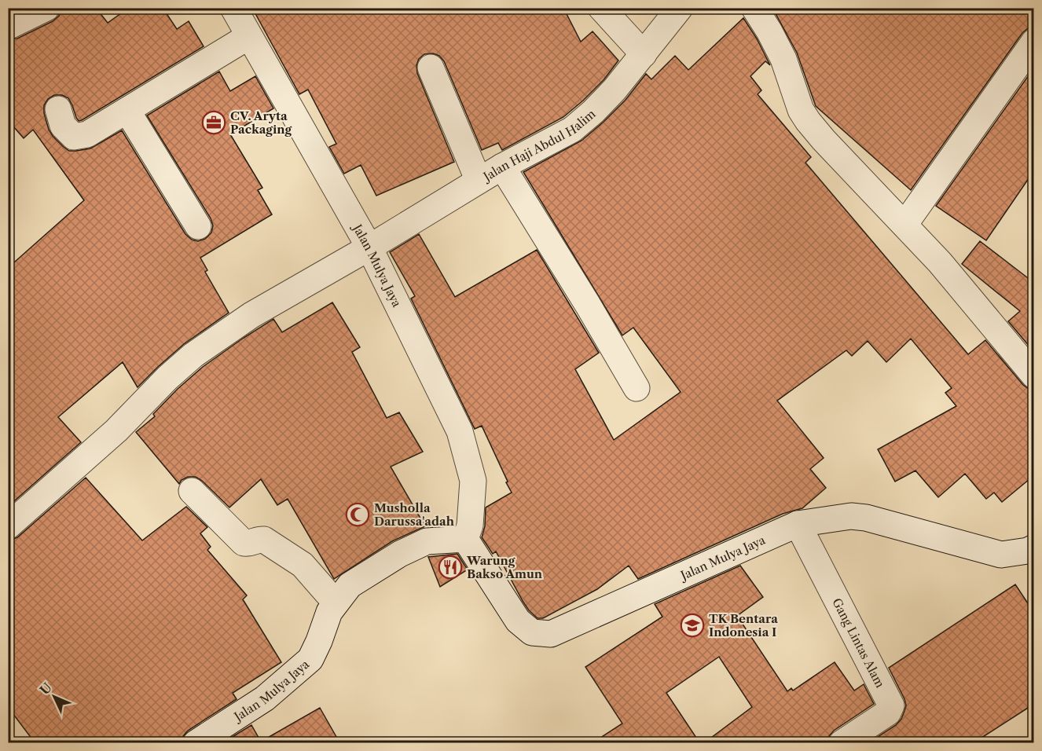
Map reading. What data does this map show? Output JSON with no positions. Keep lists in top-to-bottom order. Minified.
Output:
{"streets":{"street":["Jalan Haji Abdul Halim","Jalan Mulya Jaya","Gang Lintas Alam"]},"crossings":[["Jalan Haji Abdul Halim","Jalan Mulya Jaya"],["Jalan Mulya Jaya","Gang Lintas Alam"]],"places":{"office":["CV. Aryta Packaging"],"mosque":["Musholla Darussa'adah"],"restaurant":["Warung Bakso Amun"],"school or university":["TK Bentara Indonesia I"]},"north":"top left"}
